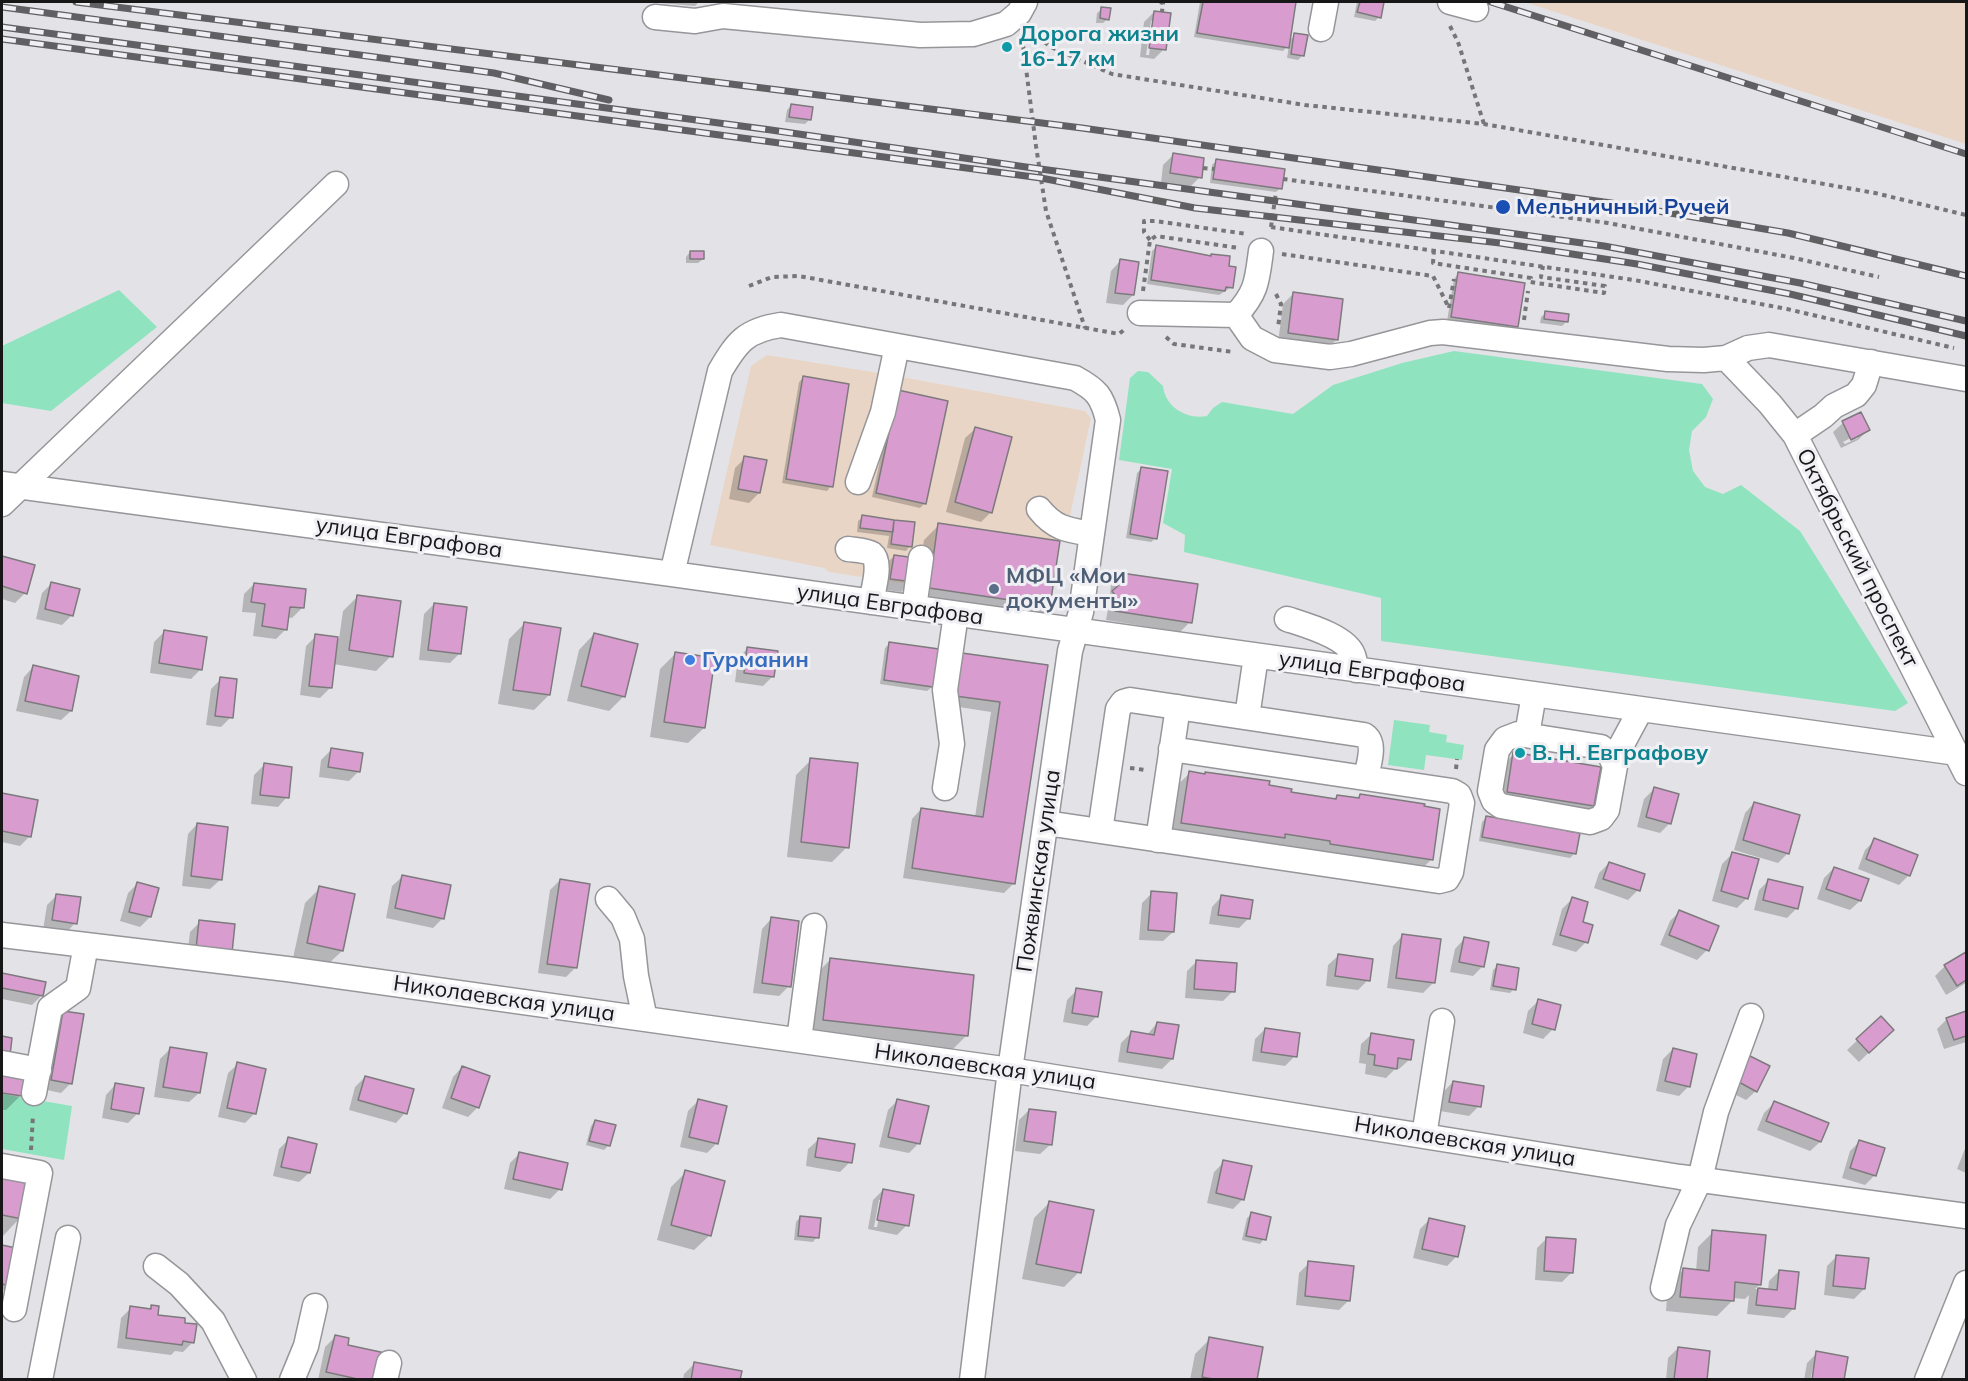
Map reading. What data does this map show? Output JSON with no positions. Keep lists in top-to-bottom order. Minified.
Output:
{"streets":{"street":["улица Евграфова","Октябрьский проспект","Пожвинская улица","Николаевская улица"]},"crossings":[["улица Евграфова","Октябрьский проспект"],["улица Евграфова","Пожвинская улица"],["Пожвинская улица","Николаевская улица"]],"places":["Дорога жизни 16-17 км","Мельничный Ручей","МФЦ «Мои документы»","Гурманин","В. Н. Евграфову"]}
